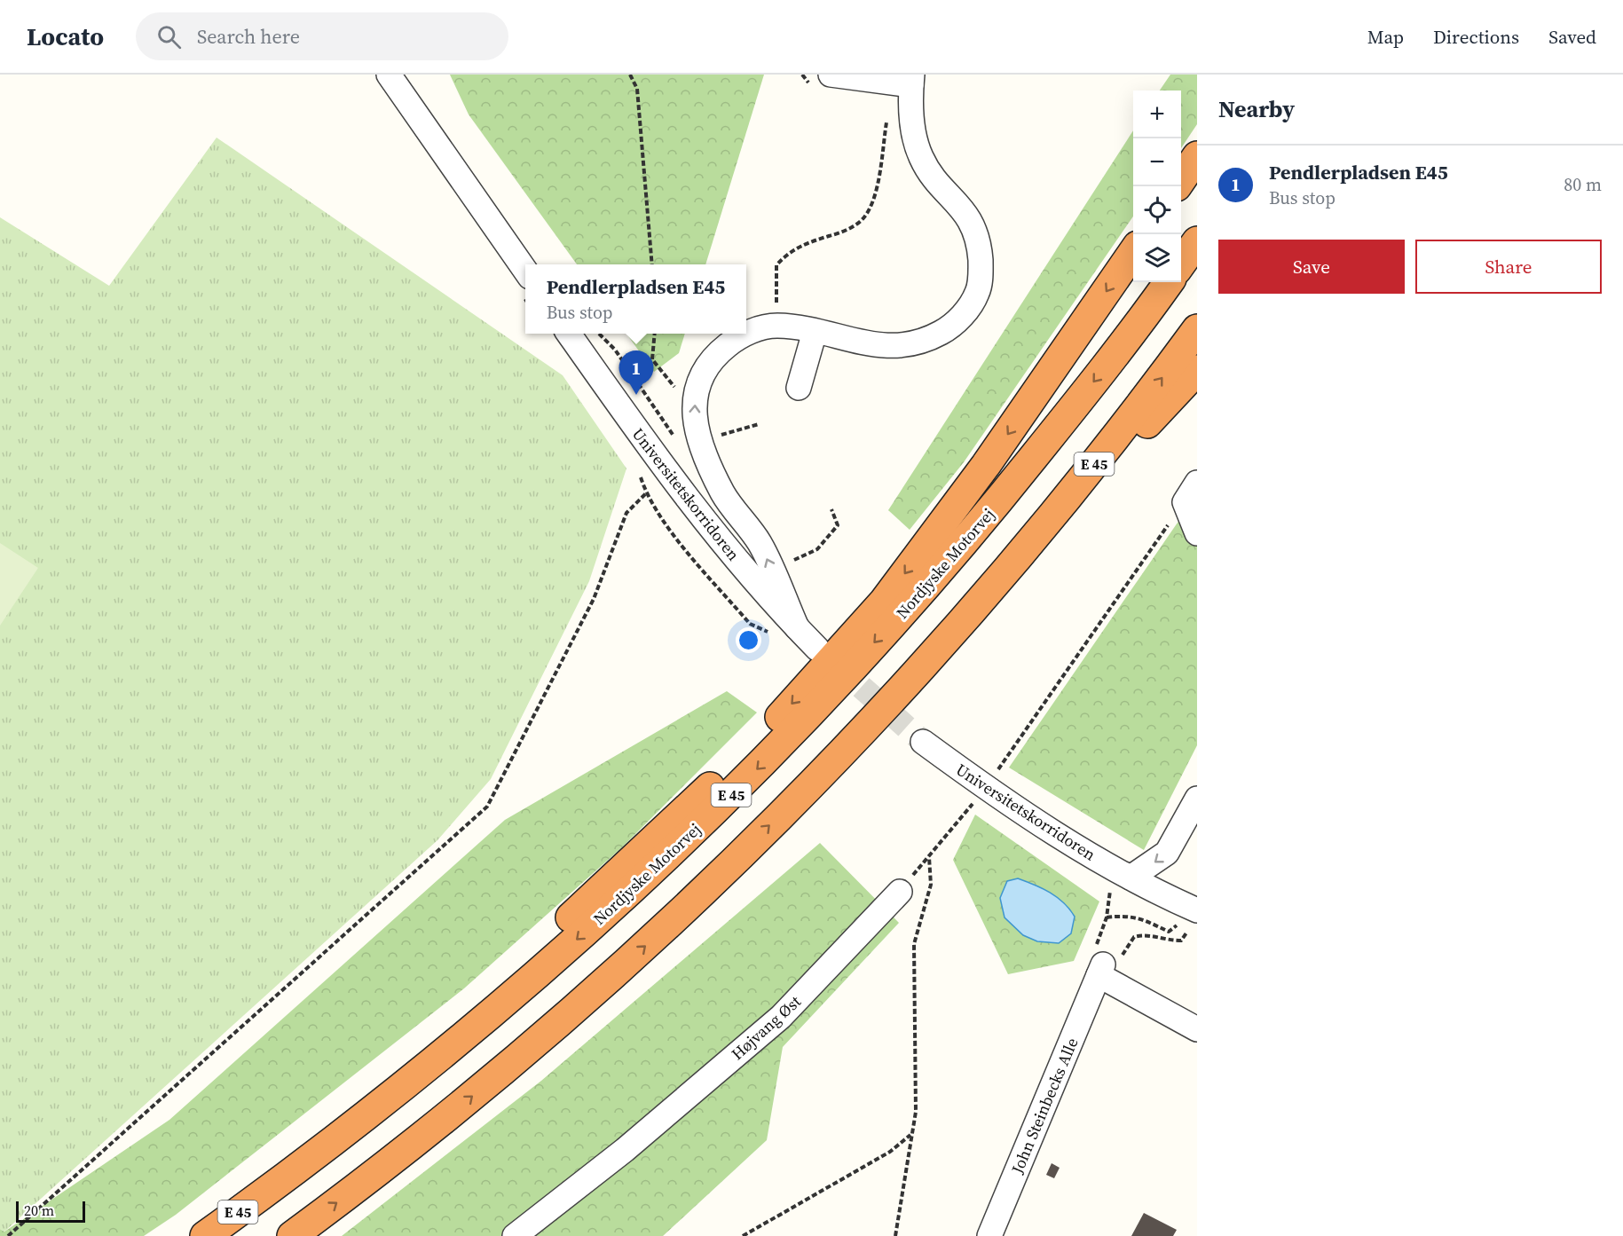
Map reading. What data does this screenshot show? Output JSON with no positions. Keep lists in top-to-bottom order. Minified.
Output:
{"streets":{"highway":["E 45","Nordjyske Motorvej"],"street":["Universitetskorridoren","Højvang Øst","John Steinbecks Alle"]},"scale_bar":"20 m","page":{"header":"Locato","search":"Search here","nav":["Map","Directions","Saved"],"heading":"Nearby","map_buttons":["+","−"],"list":[{"mark":"1","name":"Pendlerpladsen E45","note":"Bus stop","value":"80 m"}],"buttons":["Save","Share"],"popup":["Pendlerpladsen E45","Bus stop"],"pins":"1","scale":"20 m"}}
